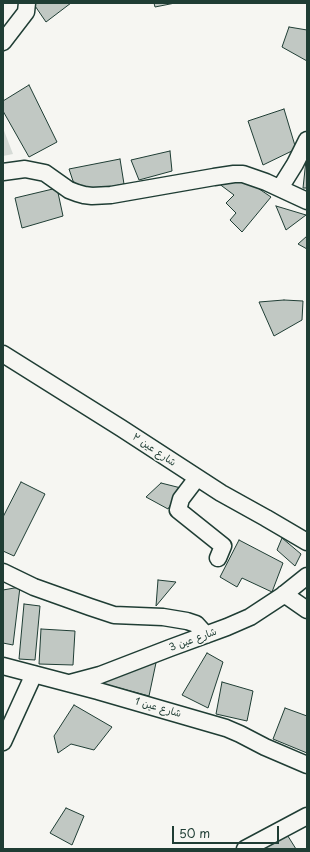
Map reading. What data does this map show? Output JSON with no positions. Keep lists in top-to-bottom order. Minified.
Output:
{"streets":{"street":["شارع عين ٣","شارع عين 3","شارع عين 1"]},"crossings":[["شارع عين 3","شارع عين 1"]],"scale_bar":"50 m"}
